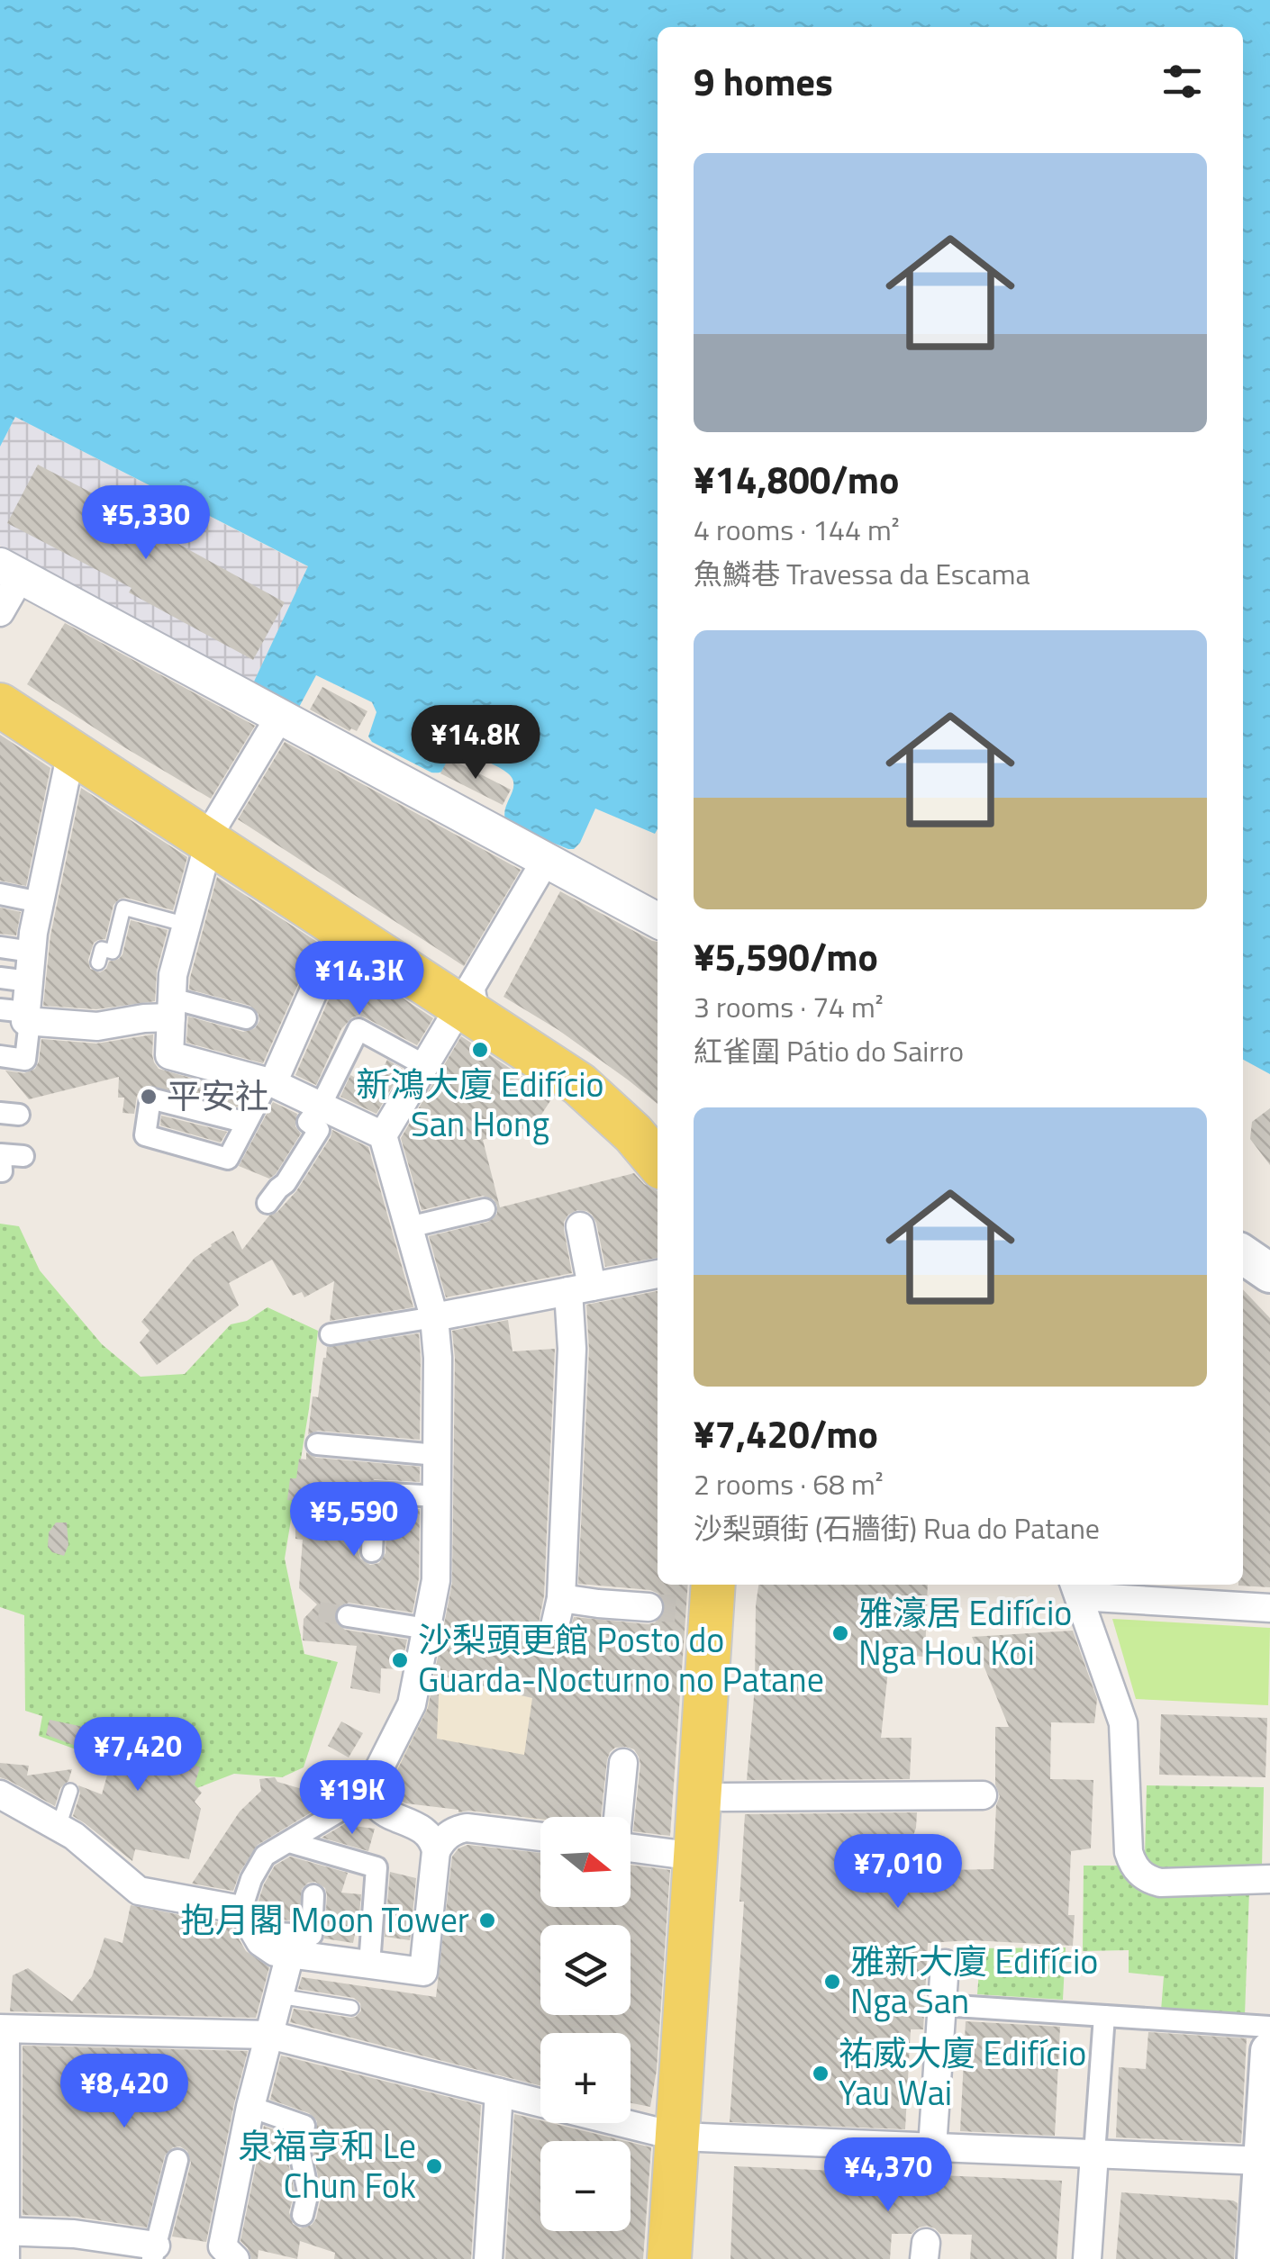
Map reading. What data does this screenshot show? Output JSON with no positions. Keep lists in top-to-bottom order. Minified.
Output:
{"places":["新鴻大廈 Edifício San Hong","平安社","雅濠居 Edifício Nga Hou Koi","沙梨頭更館 Posto do Guarda-Nocturno no Patane","抱月閣 Moon Tower","雅新大廈 Edifício Nga San","祐威大廈 Edifício Yau Wai","泉福亨和 Le Chun Fok"],"north":"right","page":{"heading":"9 homes","list":[{"name":"¥14,800/mo","note":"4 rooms · 144 m² · 魚鱗巷 Travessa da Escama"},{"name":"¥5,590/mo","note":"3 rooms · 74 m² · 紅雀圍 Pátio do Sairro"},{"name":"¥7,420/mo","note":"2 rooms · 68 m² · 沙梨頭街 (石牆街) Rua do Patane"}],"price":["¥5,330","¥14.8K","¥14.3K","¥5,590","¥7,420","¥19K","¥7,010","¥8,420","¥4,370"],"map_buttons":["+","−"]}}
